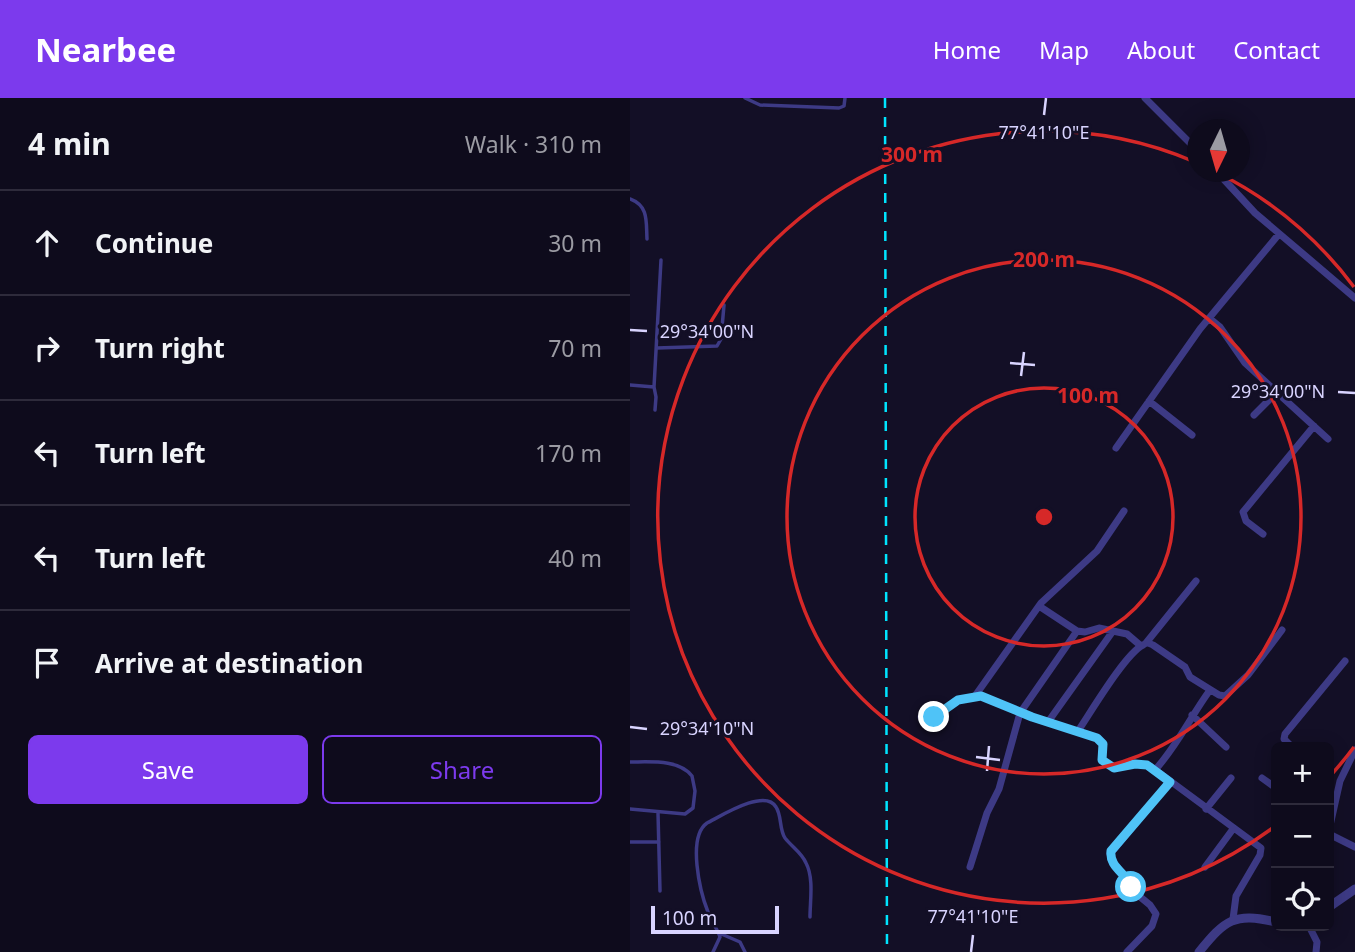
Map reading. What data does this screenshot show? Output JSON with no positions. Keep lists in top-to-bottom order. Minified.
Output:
{"scale_bar":"100 m","north":"bottom","page":{"header":"Nearbee","nav":["Home","Map","About","Contact"],"heading":["4 min","Walk · 310 m"],"list":[["Continue","30 m"],["Turn right","70 m"],["Turn left","170 m"],["Turn left","40 m"],"Arrive at destination"],"buttons":["Save","Share"],"map_buttons":["+","−"],"scale":"100 m"},"coordinates":["77°41'10\"E","29°34'00\"N","29°34'10\"N"],"rings":["300 m","200 m","100 m"]}
